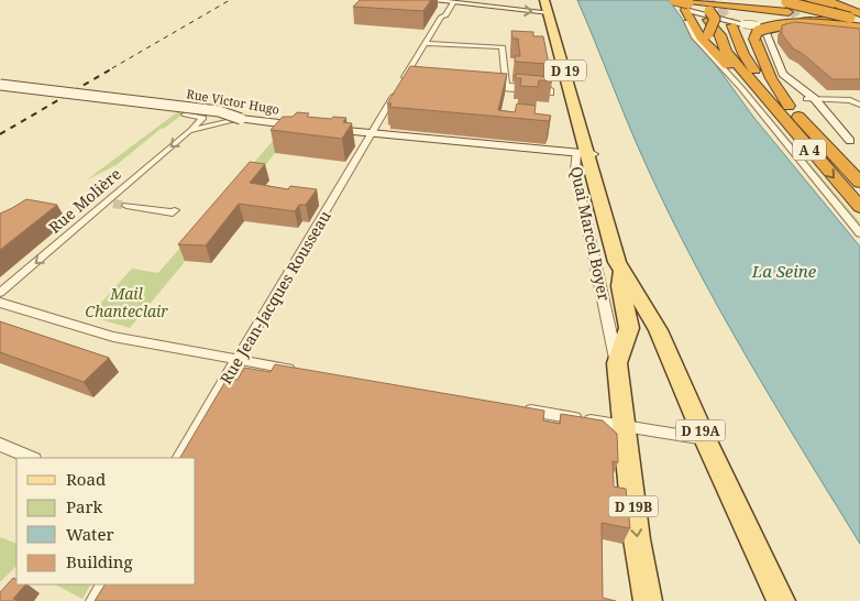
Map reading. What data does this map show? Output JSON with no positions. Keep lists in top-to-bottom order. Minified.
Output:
{"streets":{"highway":["A 4"],"main road":["D 19","Rue Victor Hugo","Quai Marcel Boyer","D 19A","D 19B"],"street":["Rue Molière","Rue Jean-Jacques Rousseau"]},"crossings":[["Rue Victor Hugo","Rue Molière"],["Rue Victor Hugo","Quai Marcel Boyer"],["Rue Victor Hugo","Rue Jean-Jacques Rousseau"],["Quai Marcel Boyer","D 19A"],["Quai Marcel Boyer","D 19B"],["D 19A","D 19B"]],"one_way":["Rue Molière"],"water":["La Seine"],"parks":["Mail Chanteclair"],"legend":["Road","Park","Water","Building"]}
